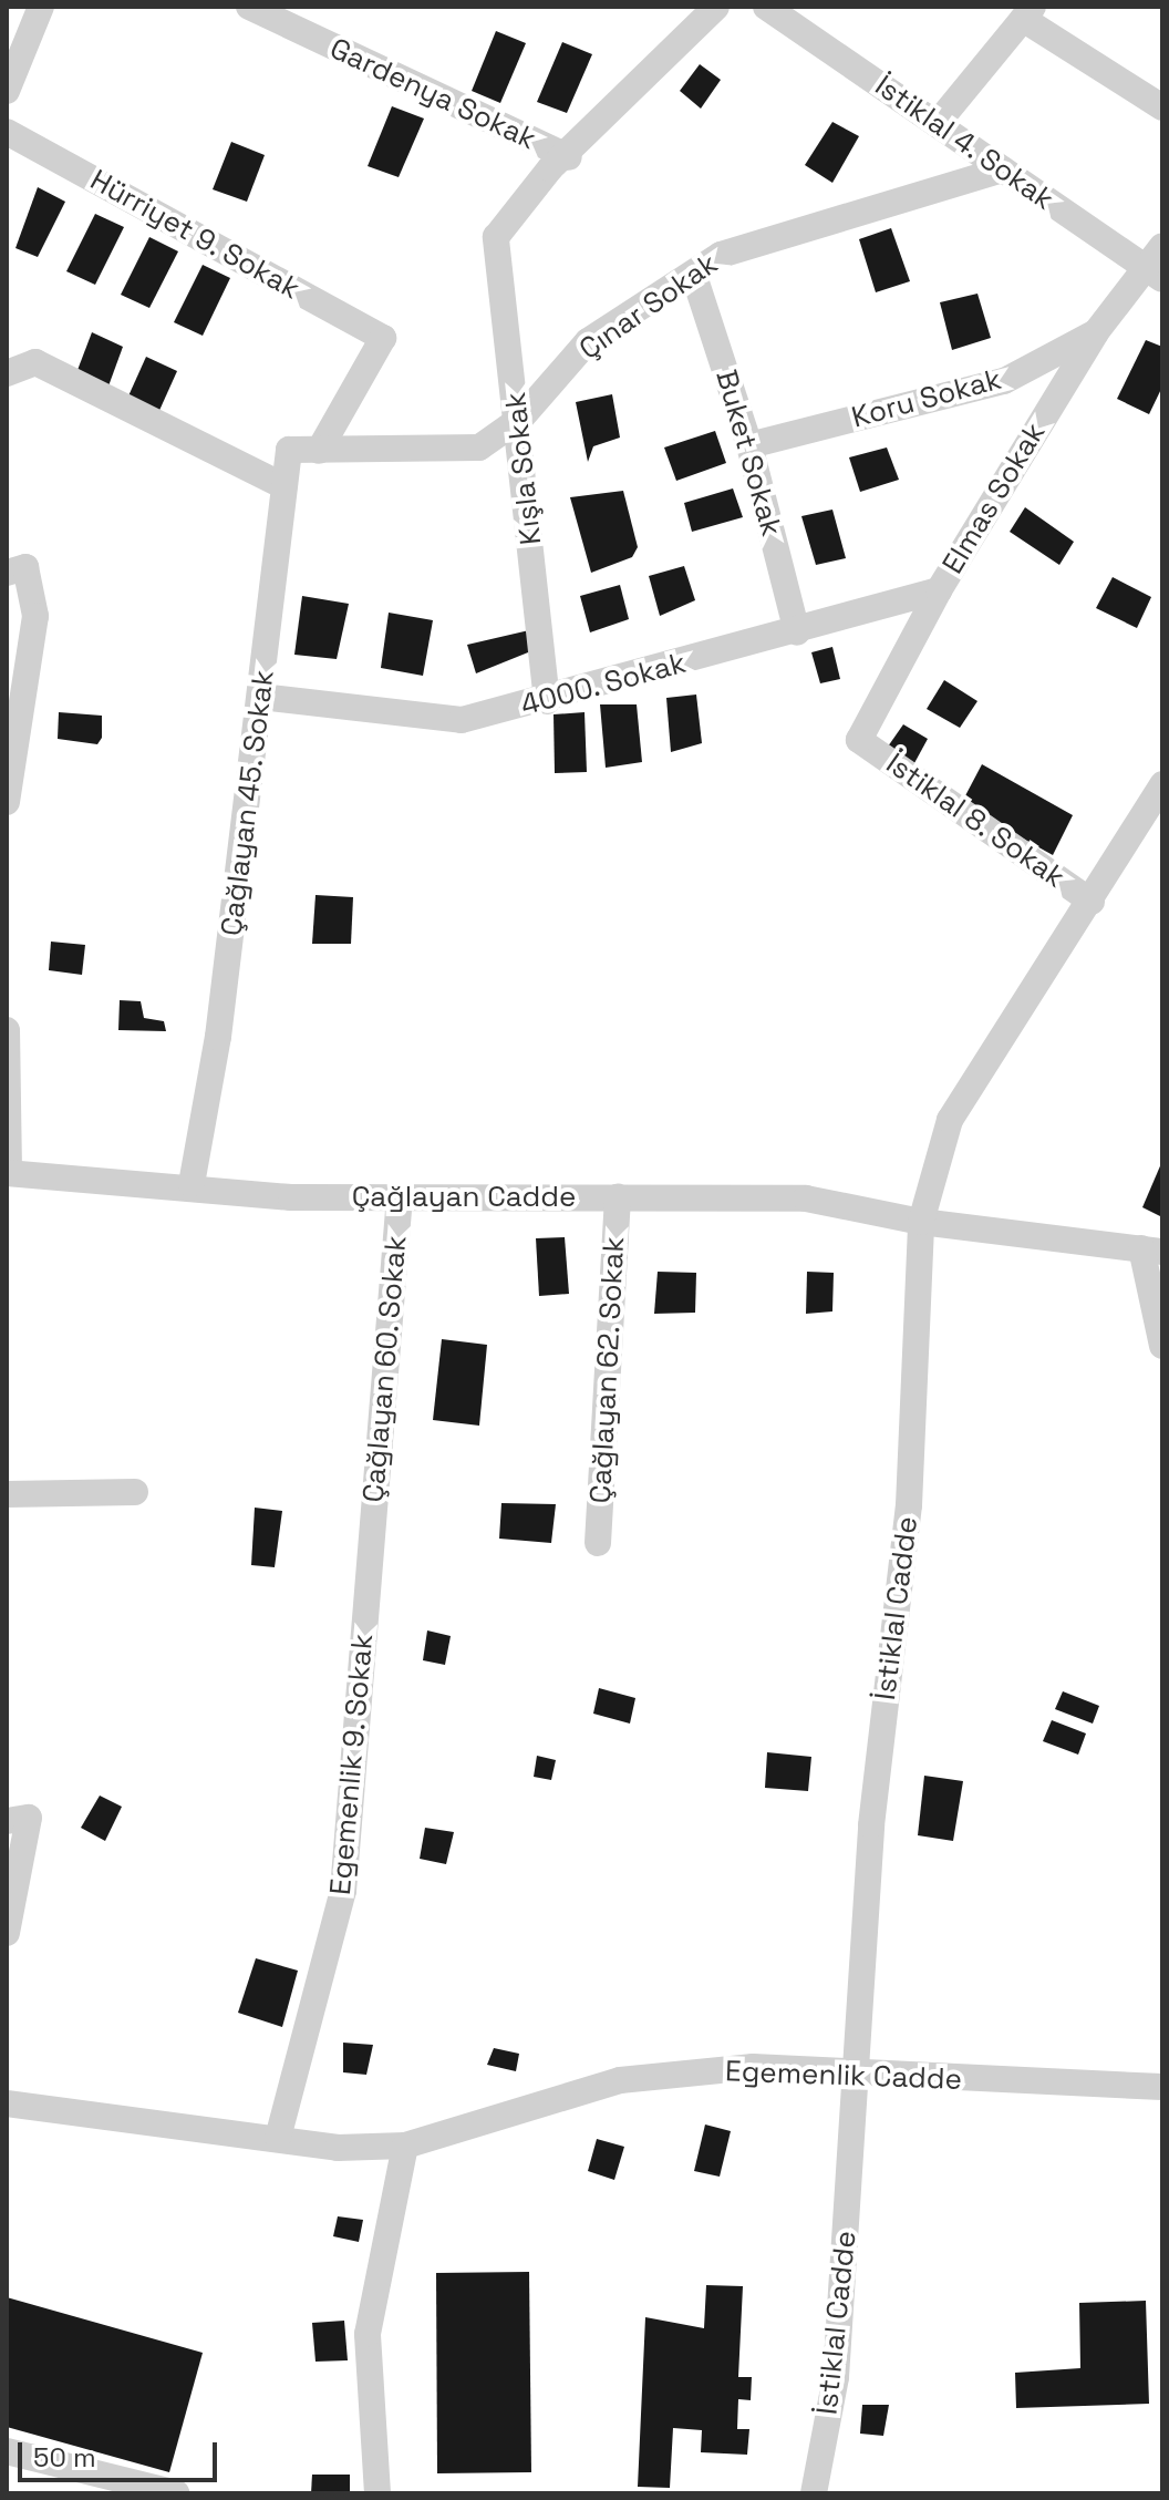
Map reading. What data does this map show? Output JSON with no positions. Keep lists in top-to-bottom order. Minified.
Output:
{"streets":{"street":["Gardenya Sokak","İstiklal 4. Sokak","Hürriyet 9. Sokak","Çınar Sokak","Koru Sokak","Buket Sokak","Kışla Sokak","Elmas Sokak","4000. Sokak","Çağlayan 45. Sokak","İstiklal 8. Sokak","Çağlayan Cadde","Çağlayan 60. Sokak","Çağlayan 62. Sokak","İstiklal Cadde","Egemenlik 9. Sokak","Egemenlik Cadde"]},"crossings":[["Gardenya Sokak","Kışla Sokak"],["İstiklal 4. Sokak","Çınar Sokak"],["İstiklal 4. Sokak","Elmas Sokak"],["Hürriyet 9. Sokak","Çınar Sokak"],["Hürriyet 9. Sokak","Çağlayan 45. Sokak"],["Çınar Sokak","Buket Sokak"],["Çınar Sokak","Kışla Sokak"],["Çınar Sokak","Çağlayan 45. Sokak"],["Koru Sokak","Buket Sokak"],["Koru Sokak","Elmas Sokak"],["Buket Sokak","4000. Sokak"],["Kışla Sokak","4000. Sokak"],["Elmas Sokak","4000. Sokak"],["Elmas Sokak","İstiklal 8. Sokak"],["4000. Sokak","Çağlayan 45. Sokak"],["Çağlayan 45. Sokak","Çağlayan Cadde"],["İstiklal 8. Sokak","İstiklal Cadde"],["Çağlayan Cadde","Çağlayan 60. Sokak"],["Çağlayan Cadde","Çağlayan 62. Sokak"],["Çağlayan Cadde","İstiklal Cadde"],["Çağlayan 60. Sokak","Egemenlik 9. Sokak"],["İstiklal Cadde","Egemenlik Cadde"],["Egemenlik 9. Sokak","Egemenlik Cadde"]],"scale_bar":"50 m"}
